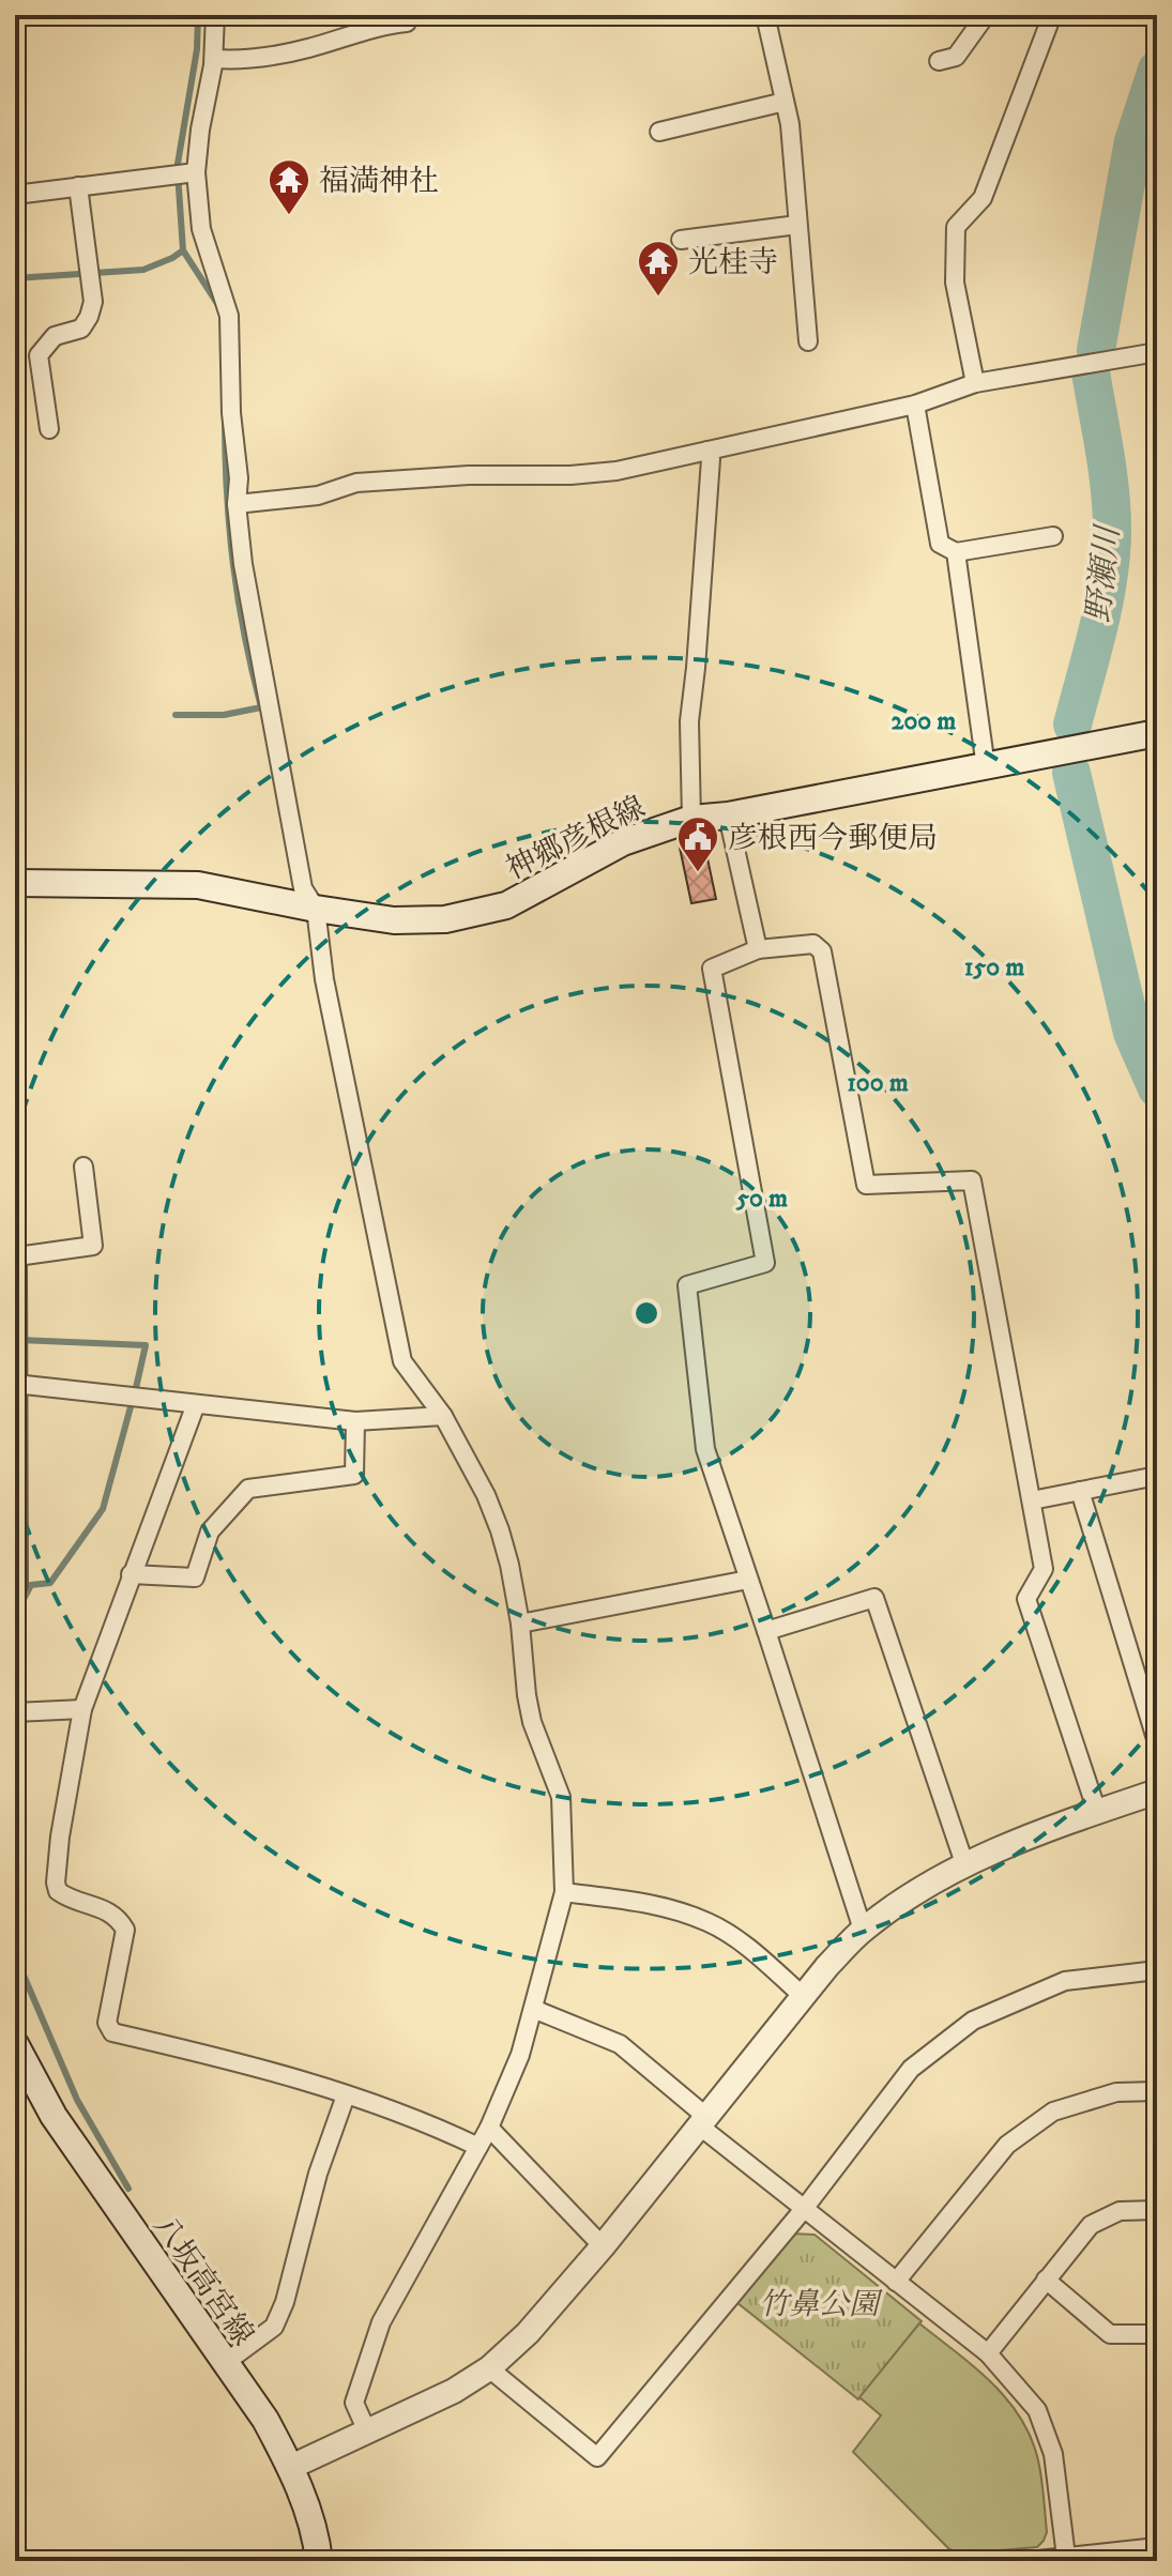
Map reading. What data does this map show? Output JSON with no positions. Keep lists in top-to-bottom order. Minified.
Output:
{"streets":{"main road":["神郷彦根線","八坂高宮線"]},"water":["野瀬川"],"parks":["竹鼻公園"],"places":{"temple":["福満神社","光桂寺"],"public building":["彦根西今郵便局"]},"rings":["200 m","150 m","100 m","50 m"]}
